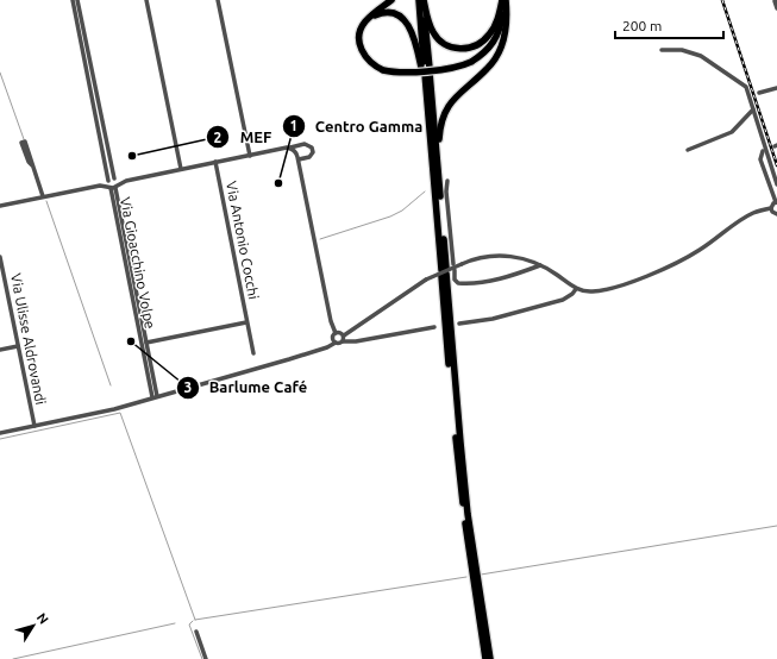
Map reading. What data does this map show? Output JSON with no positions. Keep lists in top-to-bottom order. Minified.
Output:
{"streets":{"street":["Via Antonio Cocchi","Via Gioacchino Volpe","Via Ulisse Aldrovandi"]},"places":["MEF","Centro Gamma","Barlume Café"],"scale_bar":"200 m","north":"top right"}
